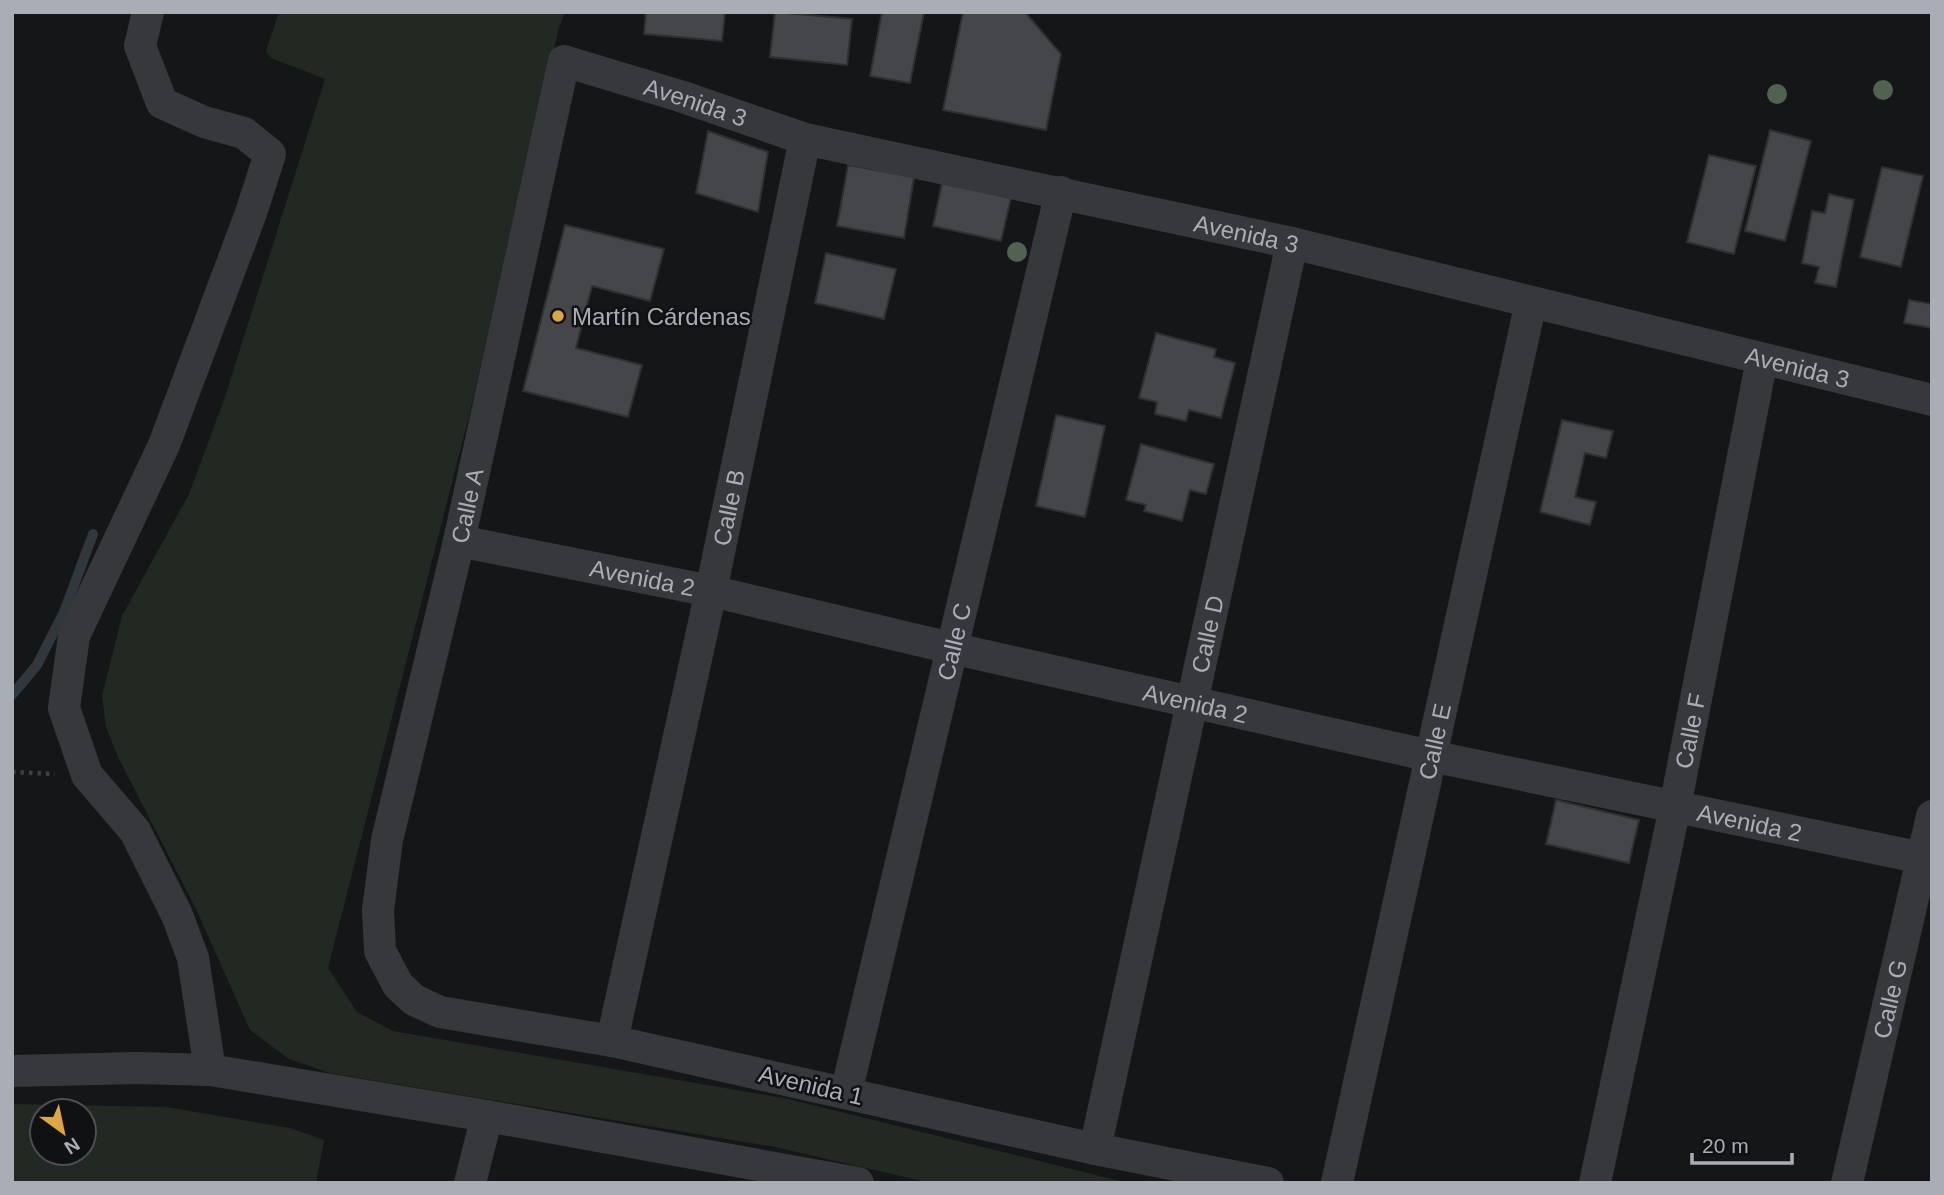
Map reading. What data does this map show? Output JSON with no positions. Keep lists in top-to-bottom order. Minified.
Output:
{"streets":{"street":["Avenida 3","Calle A","Calle B","Avenida 2","Calle D","Calle C","Calle F","Calle E","Calle G","Avenida 1"]},"crossings":[["Avenida 3","Calle A"],["Avenida 3","Calle B"],["Avenida 3","Calle D"],["Avenida 3","Calle C"],["Avenida 3","Calle F"],["Avenida 3","Calle E"],["Calle A","Avenida 2"],["Calle A","Avenida 1"],["Calle B","Avenida 2"],["Calle B","Avenida 1"],["Avenida 2","Calle D"],["Avenida 2","Calle C"],["Avenida 2","Calle F"],["Avenida 2","Calle E"],["Avenida 2","Calle G"],["Calle D","Avenida 1"],["Calle C","Avenida 1"]],"places":["Martín Cárdenas"],"scale_bar":"20 m","north":"bottom right"}
